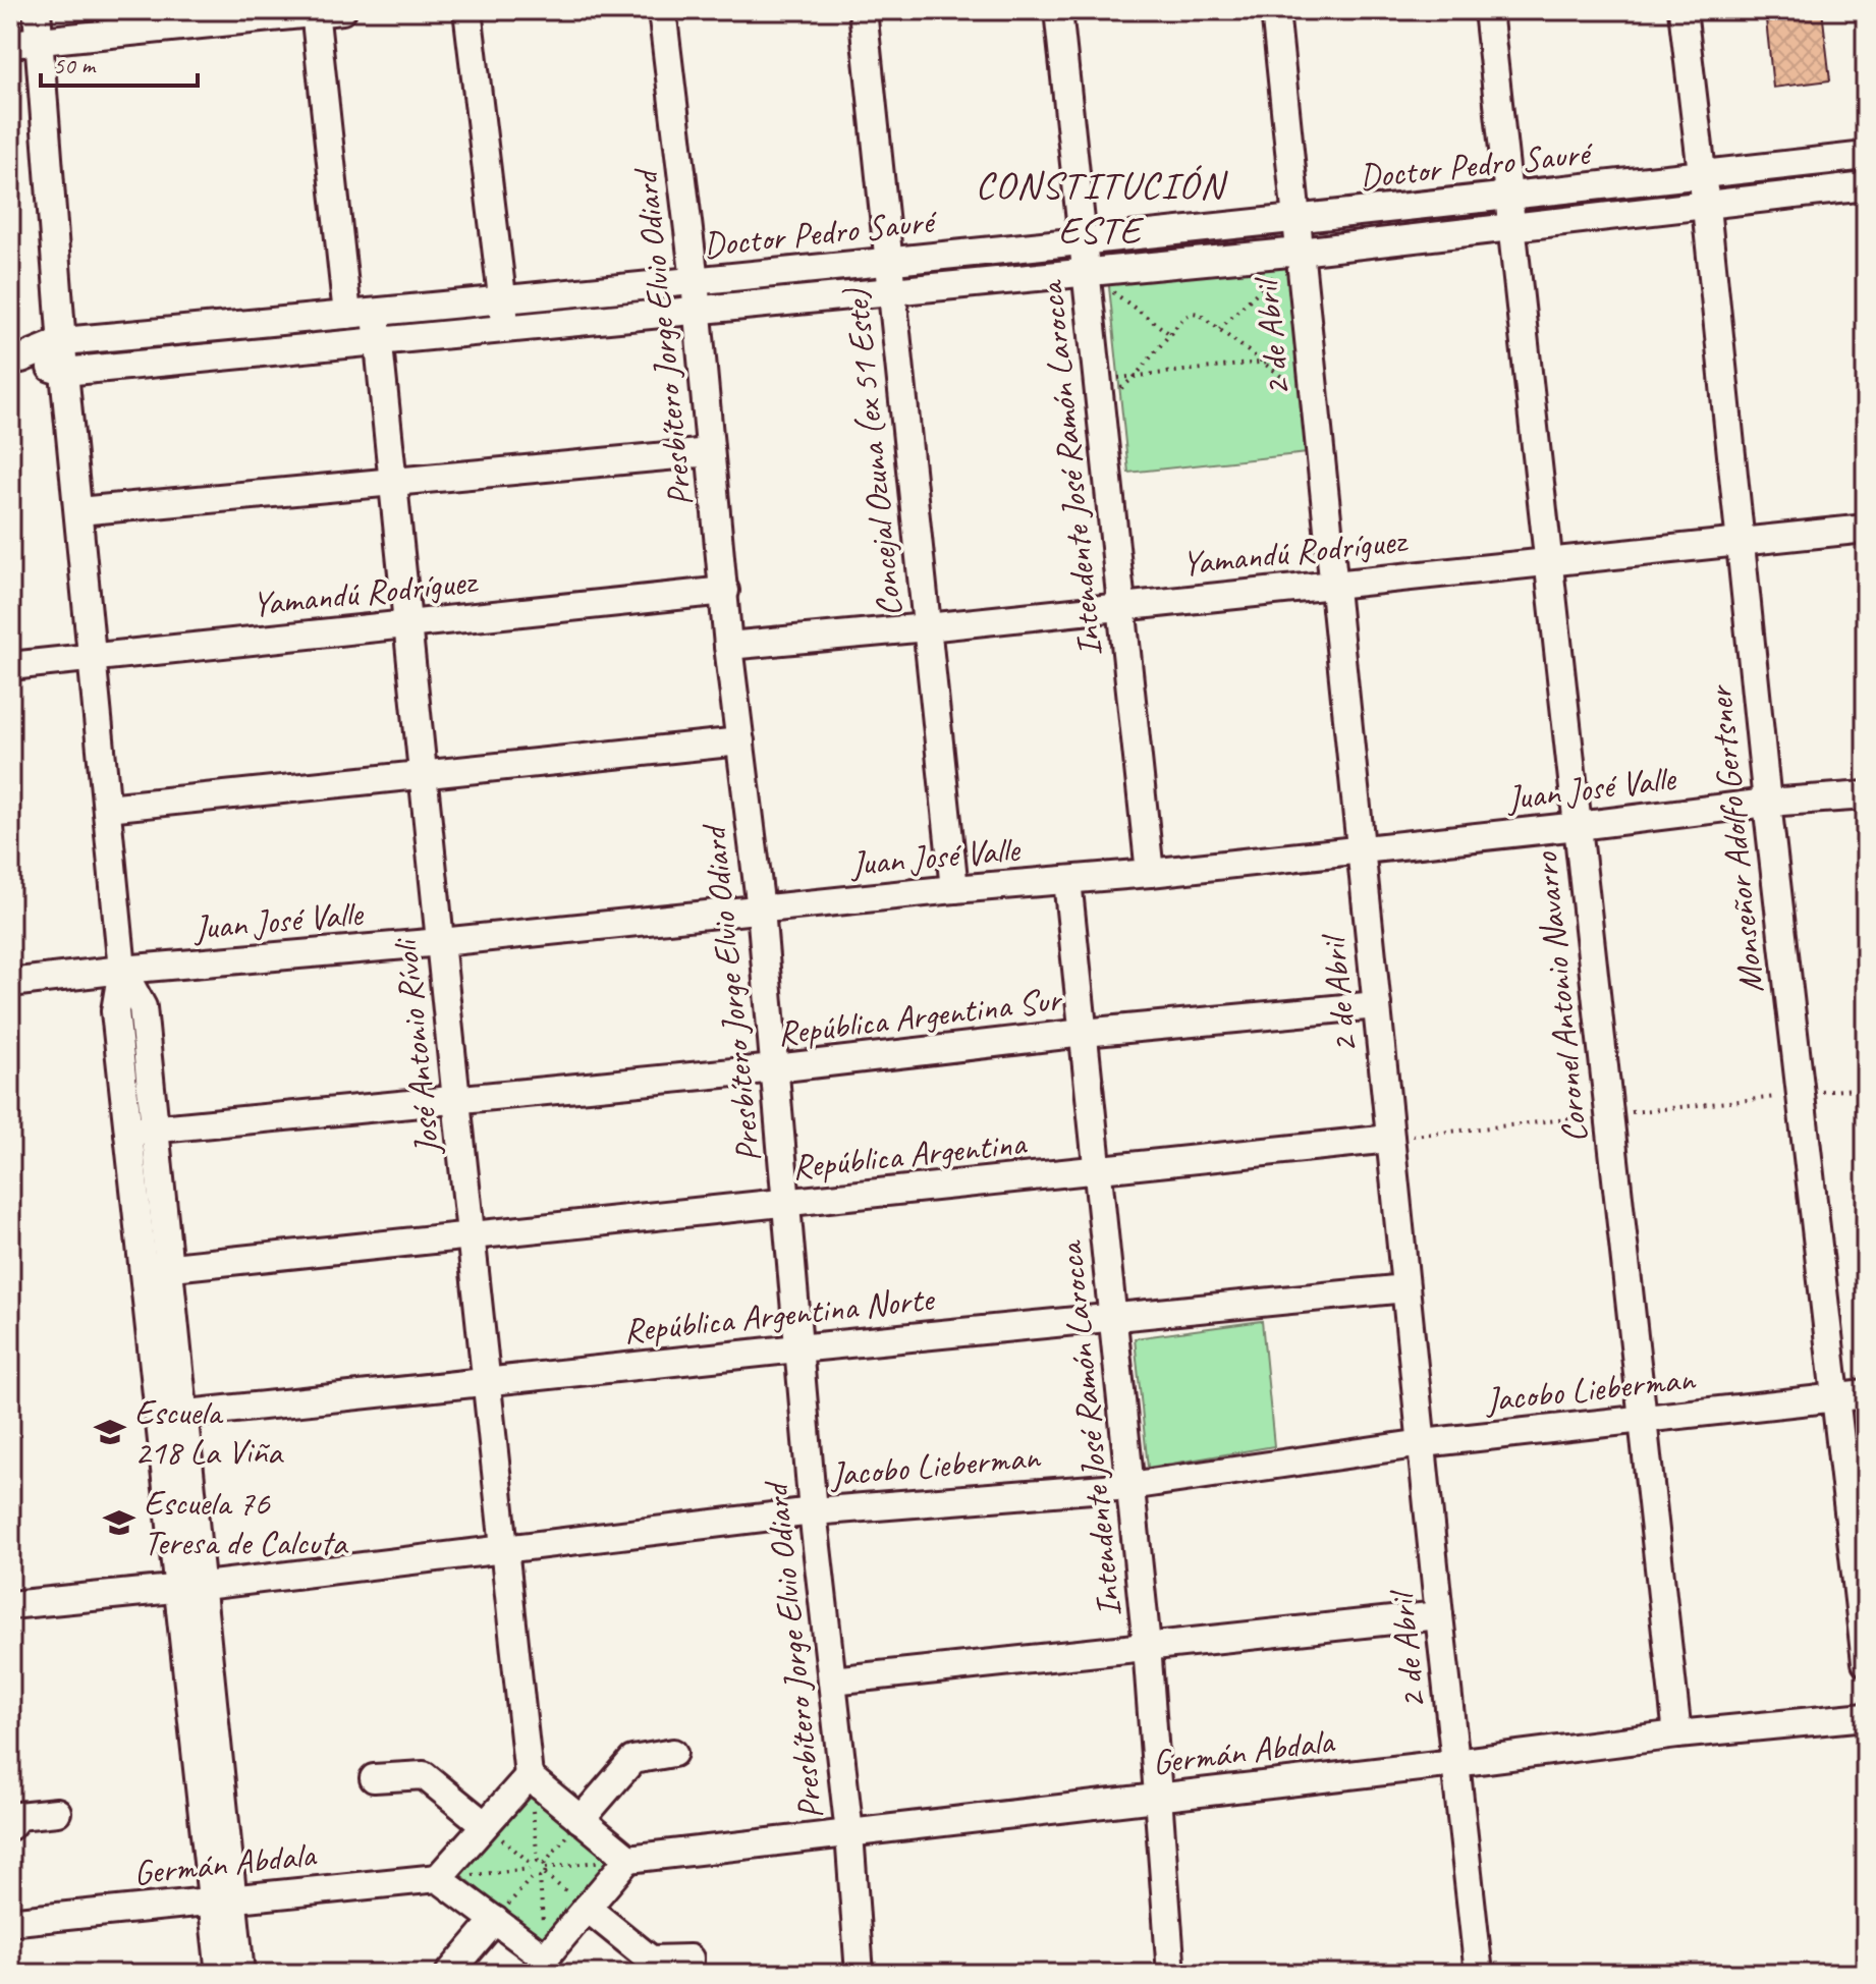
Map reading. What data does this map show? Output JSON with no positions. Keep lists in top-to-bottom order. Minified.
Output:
{"streets":{"street":["Doctor Pedro Sauré","Presbítero Jorge Elvio Odiard","2 de Abril","Concejal Ozuna (ex 51 Este)","Intendente José Ramón Larocca","Yamandú Rodríguez","Juan José Valle","Monseñor Adolfo Gertsner","Coronel Antonio Navarro","República Argentina Sur","José Antonio Rívoli","República Argentina","República Argentina Norte","Jacobo Lieberman","Germán Abdala"]},"crossings":[["Doctor Pedro Sauré","Presbítero Jorge Elvio Odiard"],["Doctor Pedro Sauré","2 de Abril"],["Doctor Pedro Sauré","Concejal Ozuna (ex 51 Este)"],["Doctor Pedro Sauré","Intendente José Ramón Larocca"],["Doctor Pedro Sauré","Monseñor Adolfo Gertsner"],["Doctor Pedro Sauré","Coronel Antonio Navarro"],["Doctor Pedro Sauré","José Antonio Rívoli"],["Presbítero Jorge Elvio Odiard","Yamandú Rodríguez"],["Presbítero Jorge Elvio Odiard","Juan José Valle"],["Presbítero Jorge Elvio Odiard","República Argentina Sur"],["Presbítero Jorge Elvio Odiard","República Argentina"],["Presbítero Jorge Elvio Odiard","República Argentina Norte"],["Presbítero Jorge Elvio Odiard","Jacobo Lieberman"],["Presbítero Jorge Elvio Odiard","Germán Abdala"],["2 de Abril","Yamandú Rodríguez"],["2 de Abril","Juan José Valle"],["2 de Abril","República Argentina Sur"],["2 de Abril","República Argentina"],["2 de Abril","República Argentina Norte"],["2 de Abril","Jacobo Lieberman"],["2 de Abril","Germán Abdala"],["Concejal Ozuna (ex 51 Este)","Yamandú Rodríguez"],["Concejal Ozuna (ex 51 Este)","Juan José Valle"],["Intendente José Ramón Larocca","Yamandú Rodríguez"],["Intendente José Ramón Larocca","Juan José Valle"],["Intendente José Ramón Larocca","República Argentina Sur"],["Intendente José Ramón Larocca","República Argentina"],["Intendente José Ramón Larocca","República Argentina Norte"],["Intendente José Ramón Larocca","Jacobo Lieberman"],["Intendente José Ramón Larocca","Germán Abdala"],["Yamandú Rodríguez","Monseñor Adolfo Gertsner"],["Yamandú Rodríguez","Coronel Antonio Navarro"],["Yamandú Rodríguez","José Antonio Rívoli"],["Juan José Valle","Monseñor Adolfo Gertsner"],["Juan José Valle","Coronel Antonio Navarro"],["Juan José Valle","José Antonio Rívoli"],["Monseñor Adolfo Gertsner","Jacobo Lieberman"],["Coronel Antonio Navarro","Jacobo Lieberman"],["Coronel Antonio Navarro","Germán Abdala"],["República Argentina Sur","José Antonio Rívoli"],["José Antonio Rívoli","República Argentina"],["José Antonio Rívoli","República Argentina Norte"],["José Antonio Rívoli","Jacobo Lieberman"]],"districts":["CONSTITUCIÓN ESTE"],"places":{"school or university":["Escuela 218 La Viña","Escuela 76 Teresa de Calcuta"]},"scale_bar":"50 m"}
